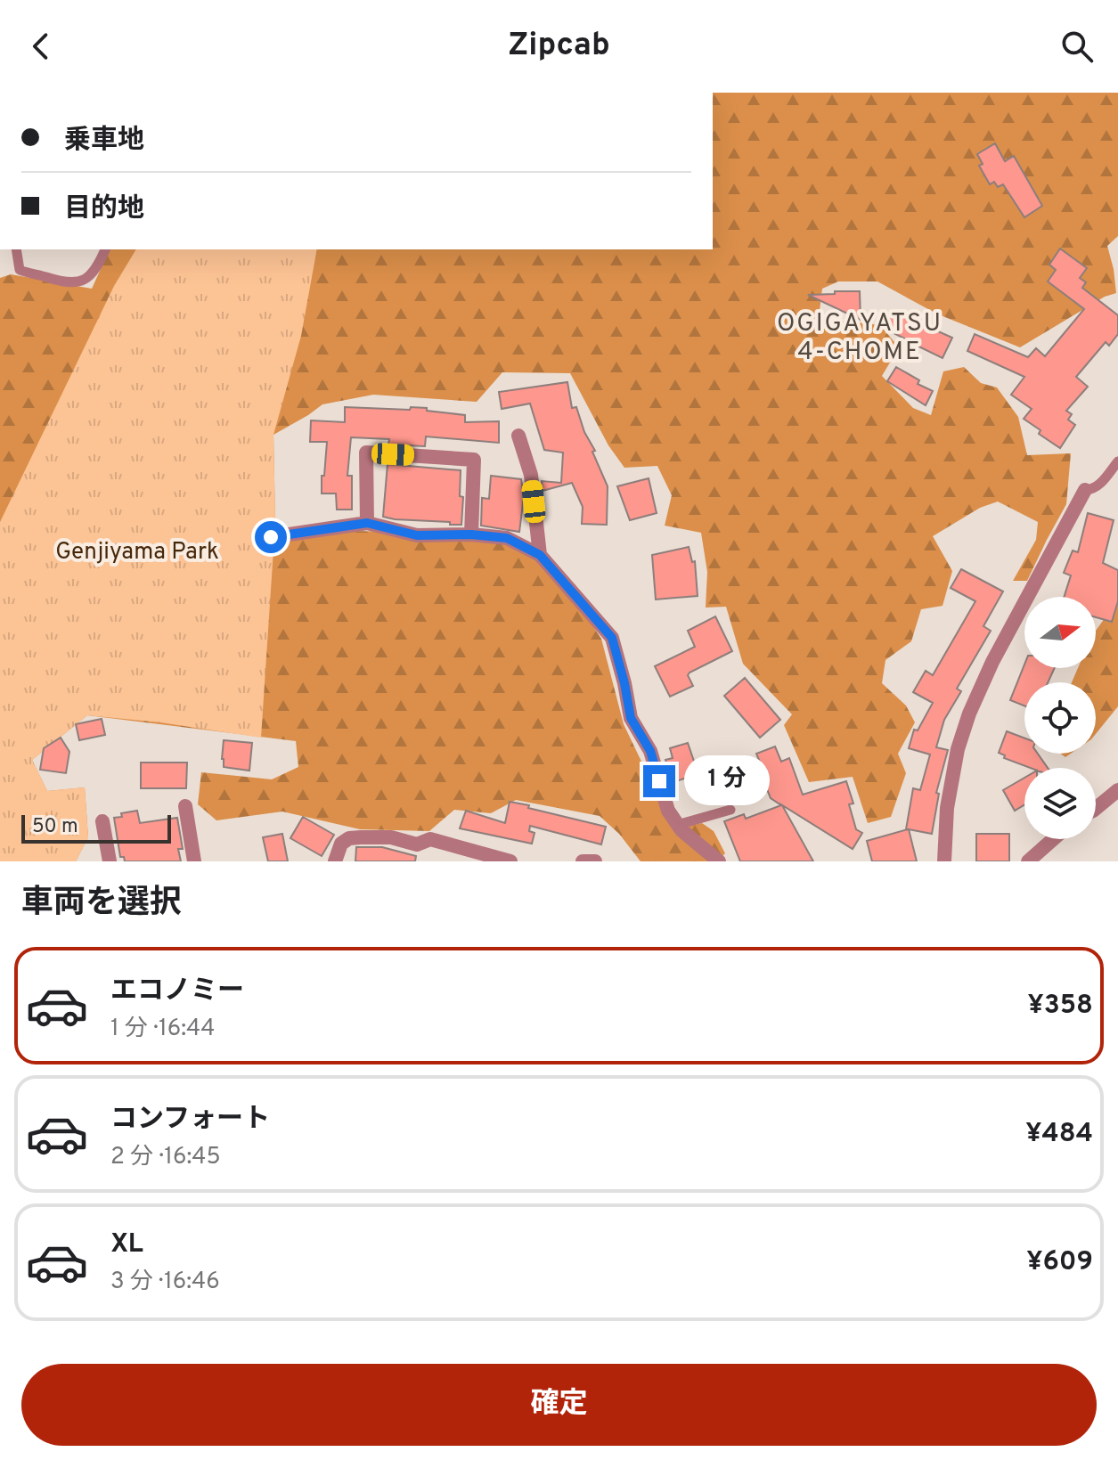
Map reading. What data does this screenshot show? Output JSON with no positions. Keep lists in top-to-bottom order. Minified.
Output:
{"districts":["OGIGAYATSU 4-CHOME"],"parks":["Genjiyama Park"],"scale_bar":"50 m","north":"right","page":{"header":"Zipcab","banner":["乗車地","目的地"],"bubble":"1 分","scale":"50 m","heading":"車両を選択","list":[{"name":"エコノミー","note":"1 分 · 16:44","value":"¥358"},{"name":"コンフォート","note":"2 分 · 16:45","value":"¥484"},{"name":"XL","note":"3 分 · 16:46","value":"¥609"}],"buttons":"確定"}}
